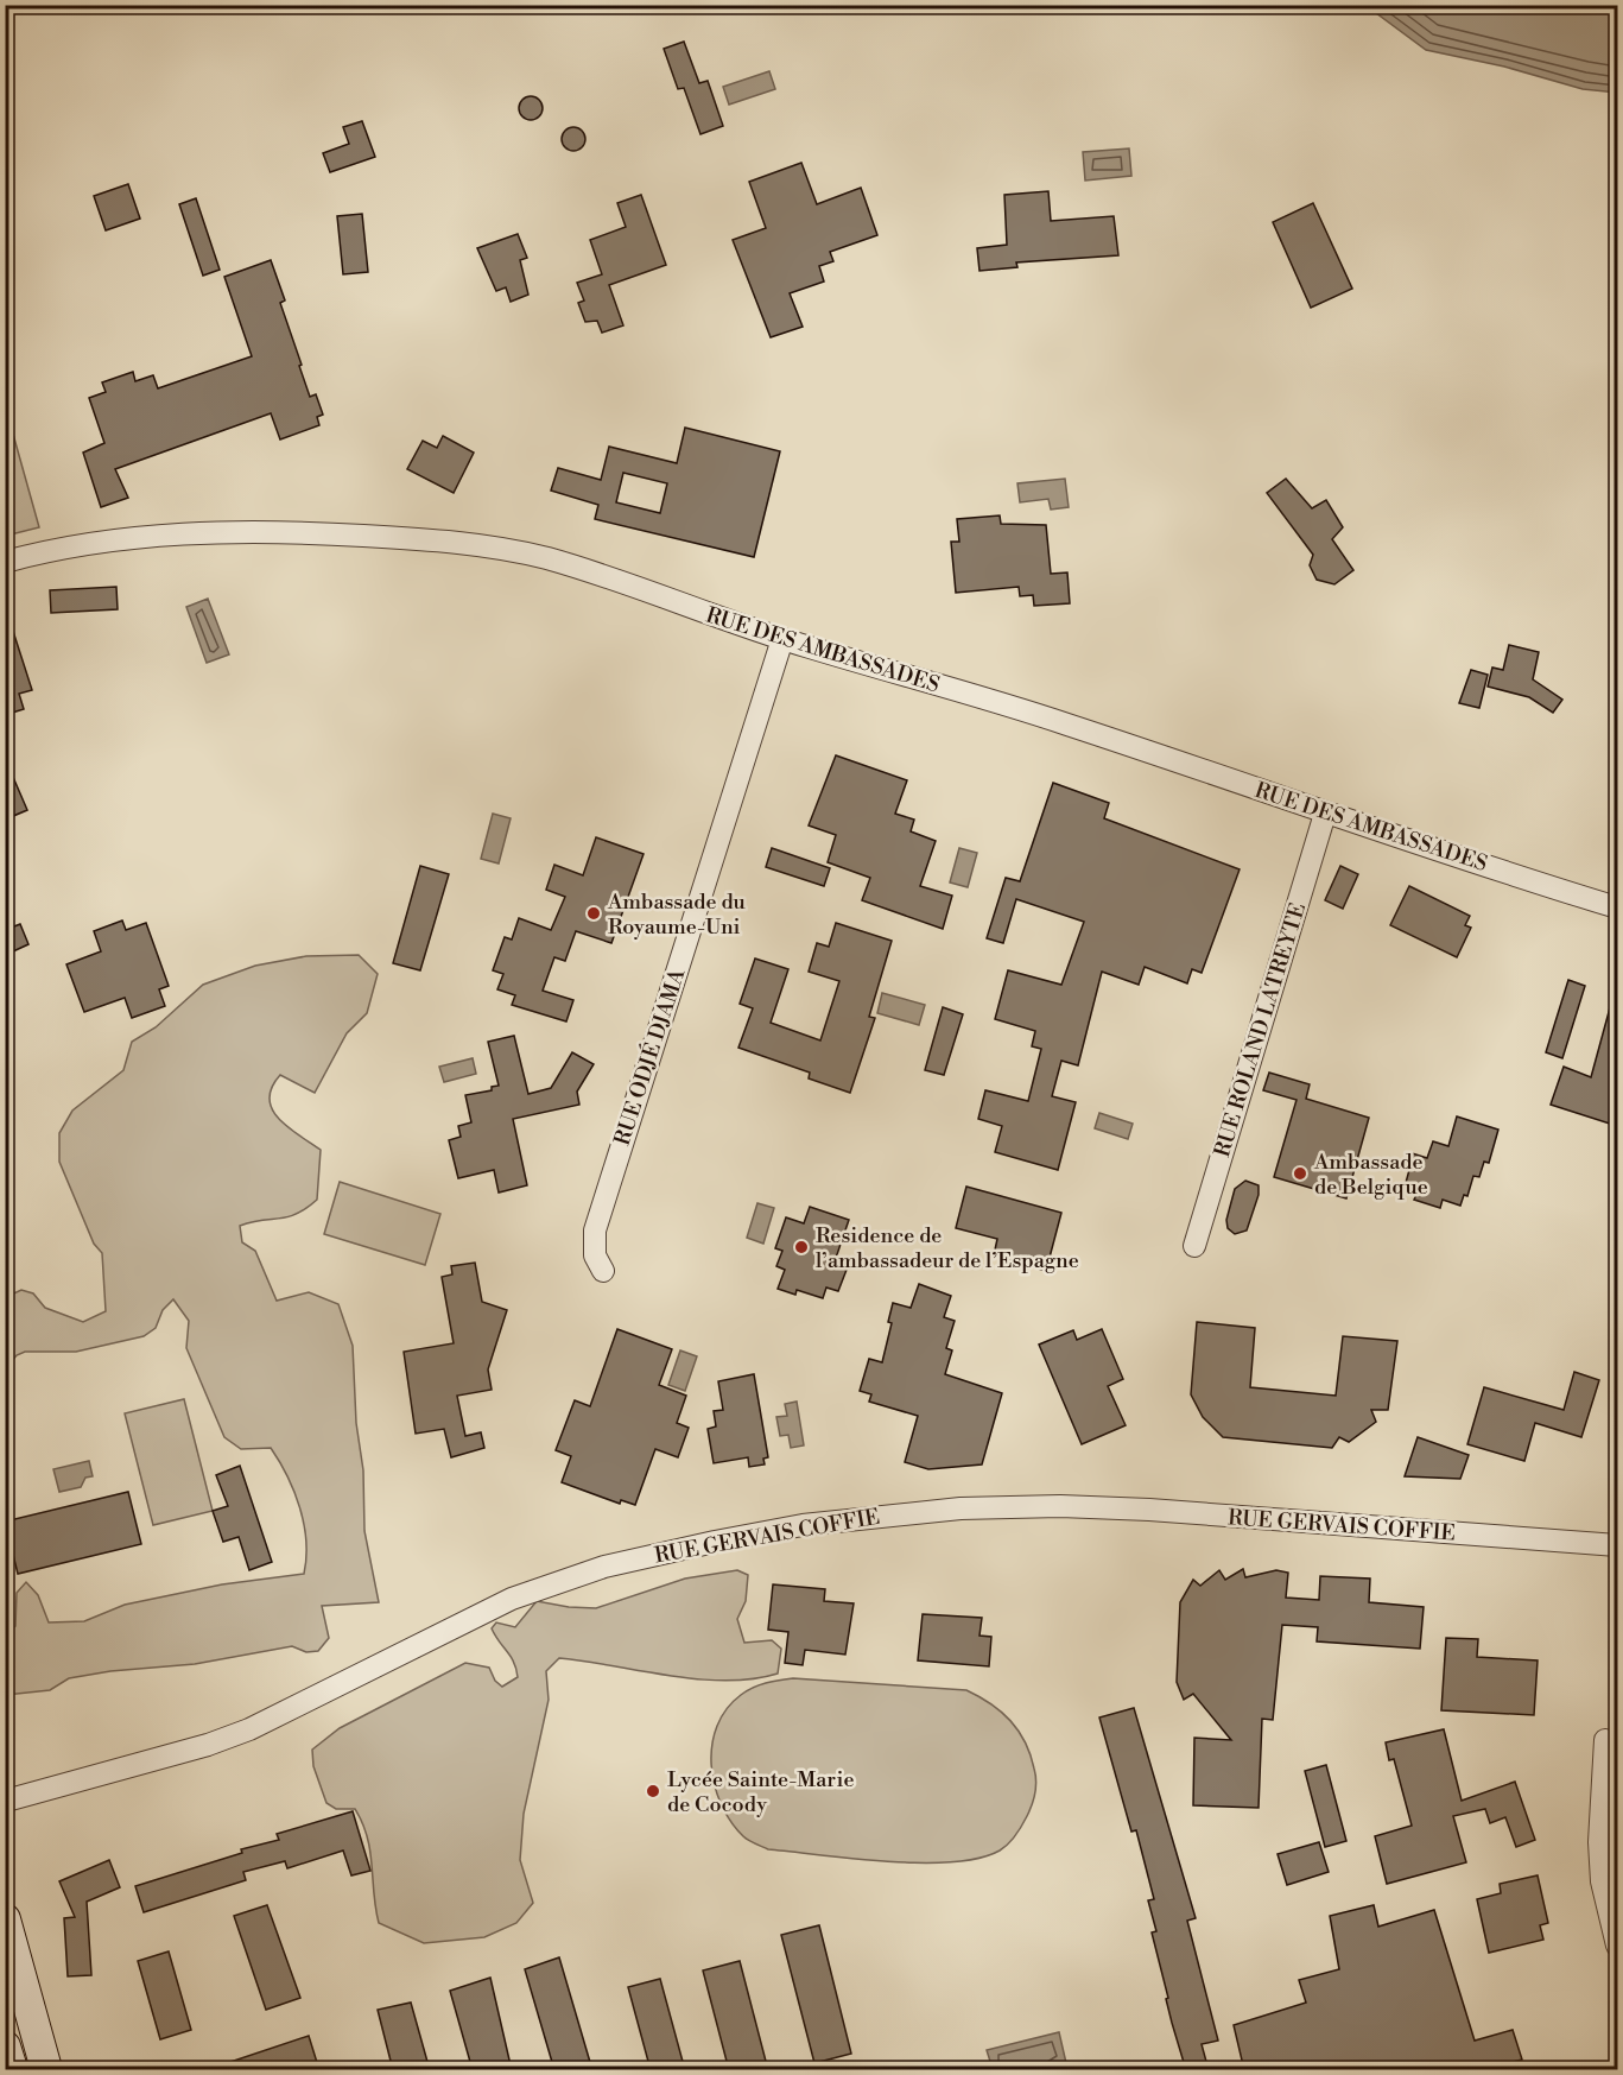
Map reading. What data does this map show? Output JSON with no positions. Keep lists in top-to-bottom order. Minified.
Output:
{"streets":{"street":["RUE DES AMBASSADES","RUE ROLAND LATREYTE","RUE ODJÉ DJAMA","RUE GERVAIS COFFIE"]},"crossings":[["RUE DES AMBASSADES","RUE ROLAND LATREYTE"],["RUE DES AMBASSADES","RUE ODJÉ DJAMA"]],"places":["Ambassade du Royaume-Uni","Ambassade de Belgique","Residence de l’ambassadeur de l’Espagne","Lycée Sainte-Marie de Cocody"]}
